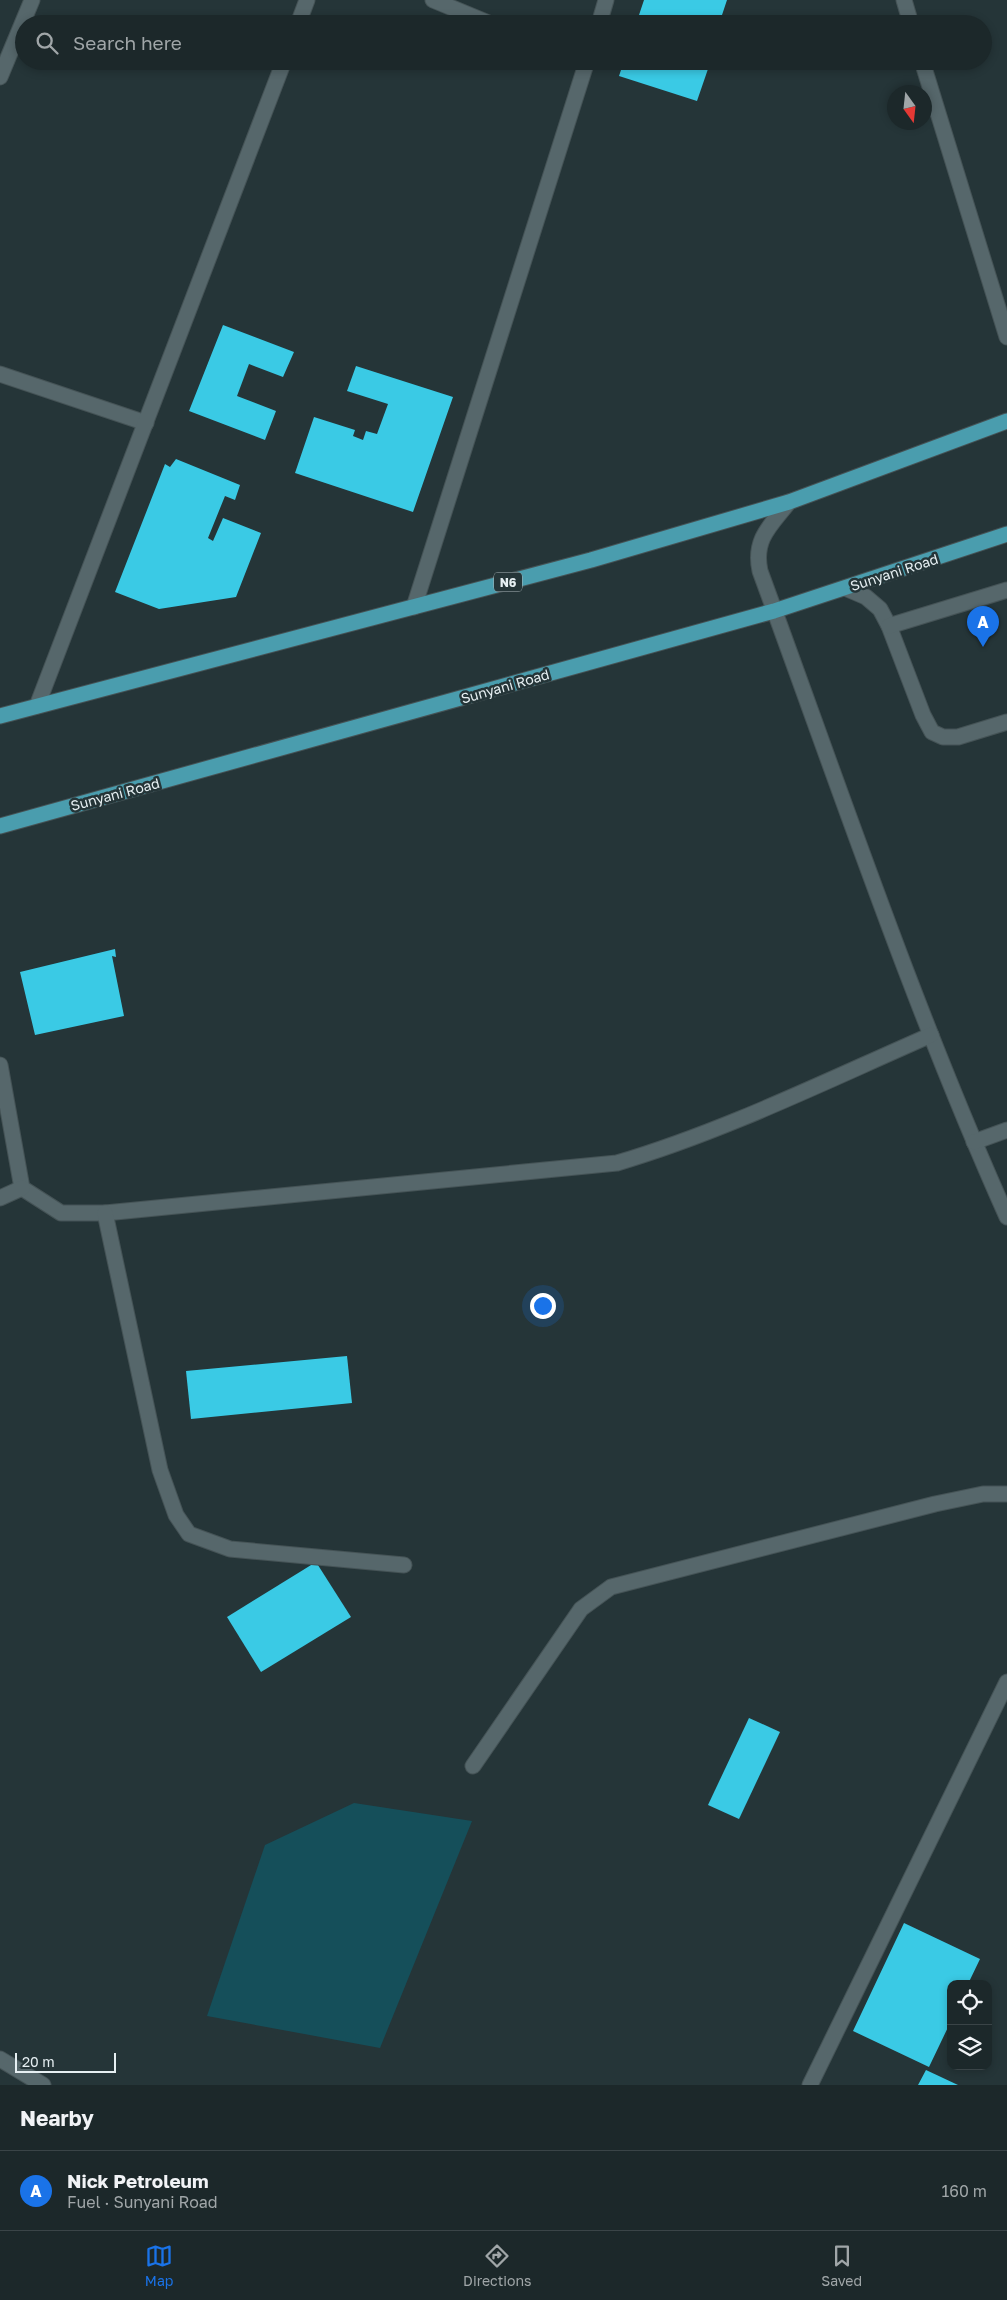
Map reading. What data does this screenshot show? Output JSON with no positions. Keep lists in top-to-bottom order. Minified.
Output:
{"streets":{"main road":["Sunyani Road","N6"]},"scale_bar":"20 m","north":"bottom","page":{"search":"Search here","pins":"A","scale":"20 m","heading":"Nearby","list":[{"mark":"A","name":"Nick Petroleum","note":"Fuel · Sunyani Road","value":"160 m"}],"nav":["Map","Directions","Saved"]}}
